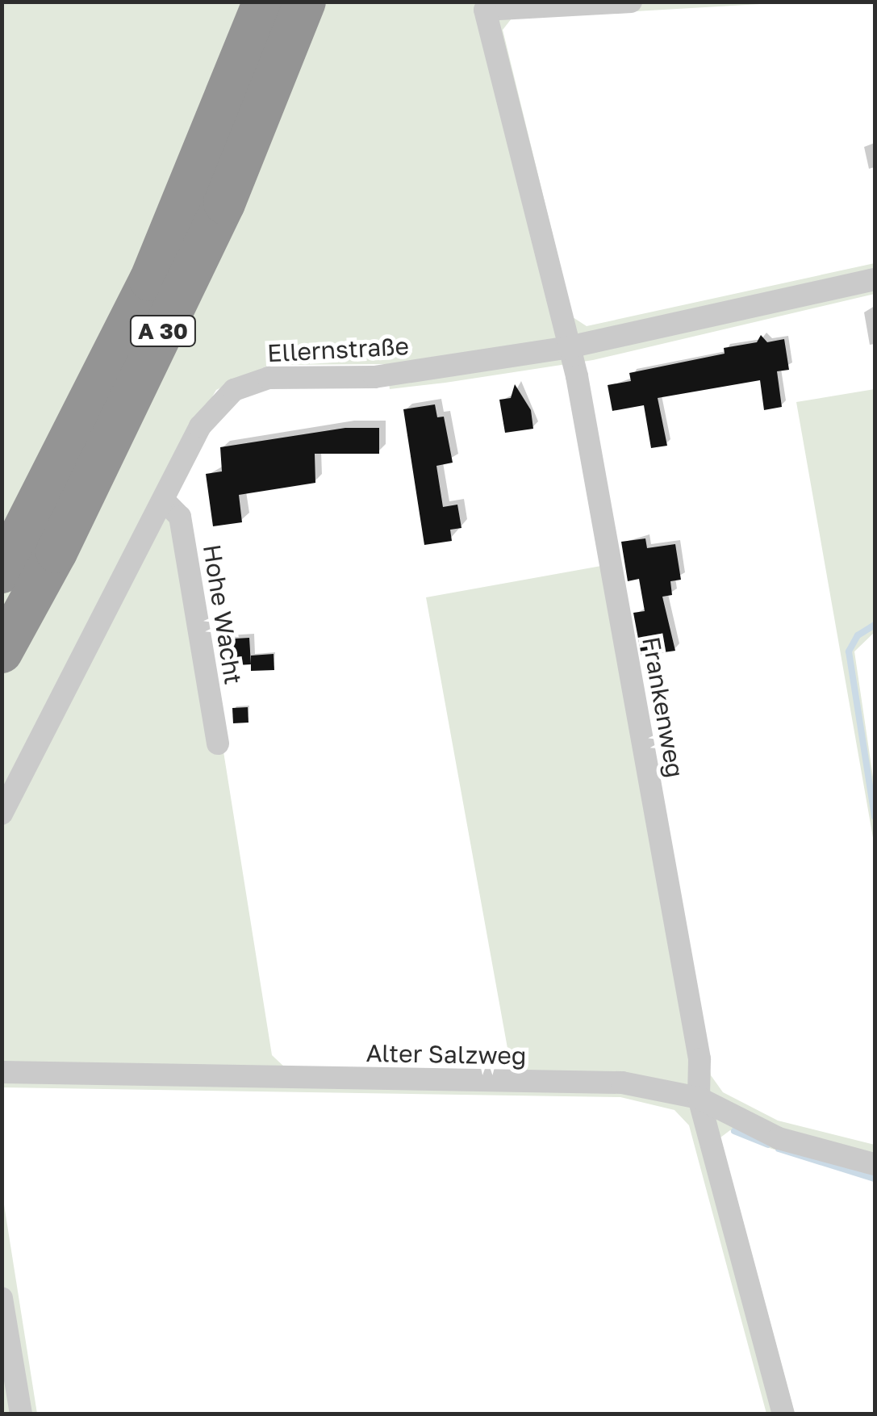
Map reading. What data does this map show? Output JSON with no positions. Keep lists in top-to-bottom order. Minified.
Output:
{"streets":{"highway":["A 30"],"street":["Ellernstraße","Hohe Wacht","Frankenweg","Alter Salzweg"]},"crossings":[["Ellernstraße","Hohe Wacht"],["Ellernstraße","Frankenweg"],["Frankenweg","Alter Salzweg"]]}
